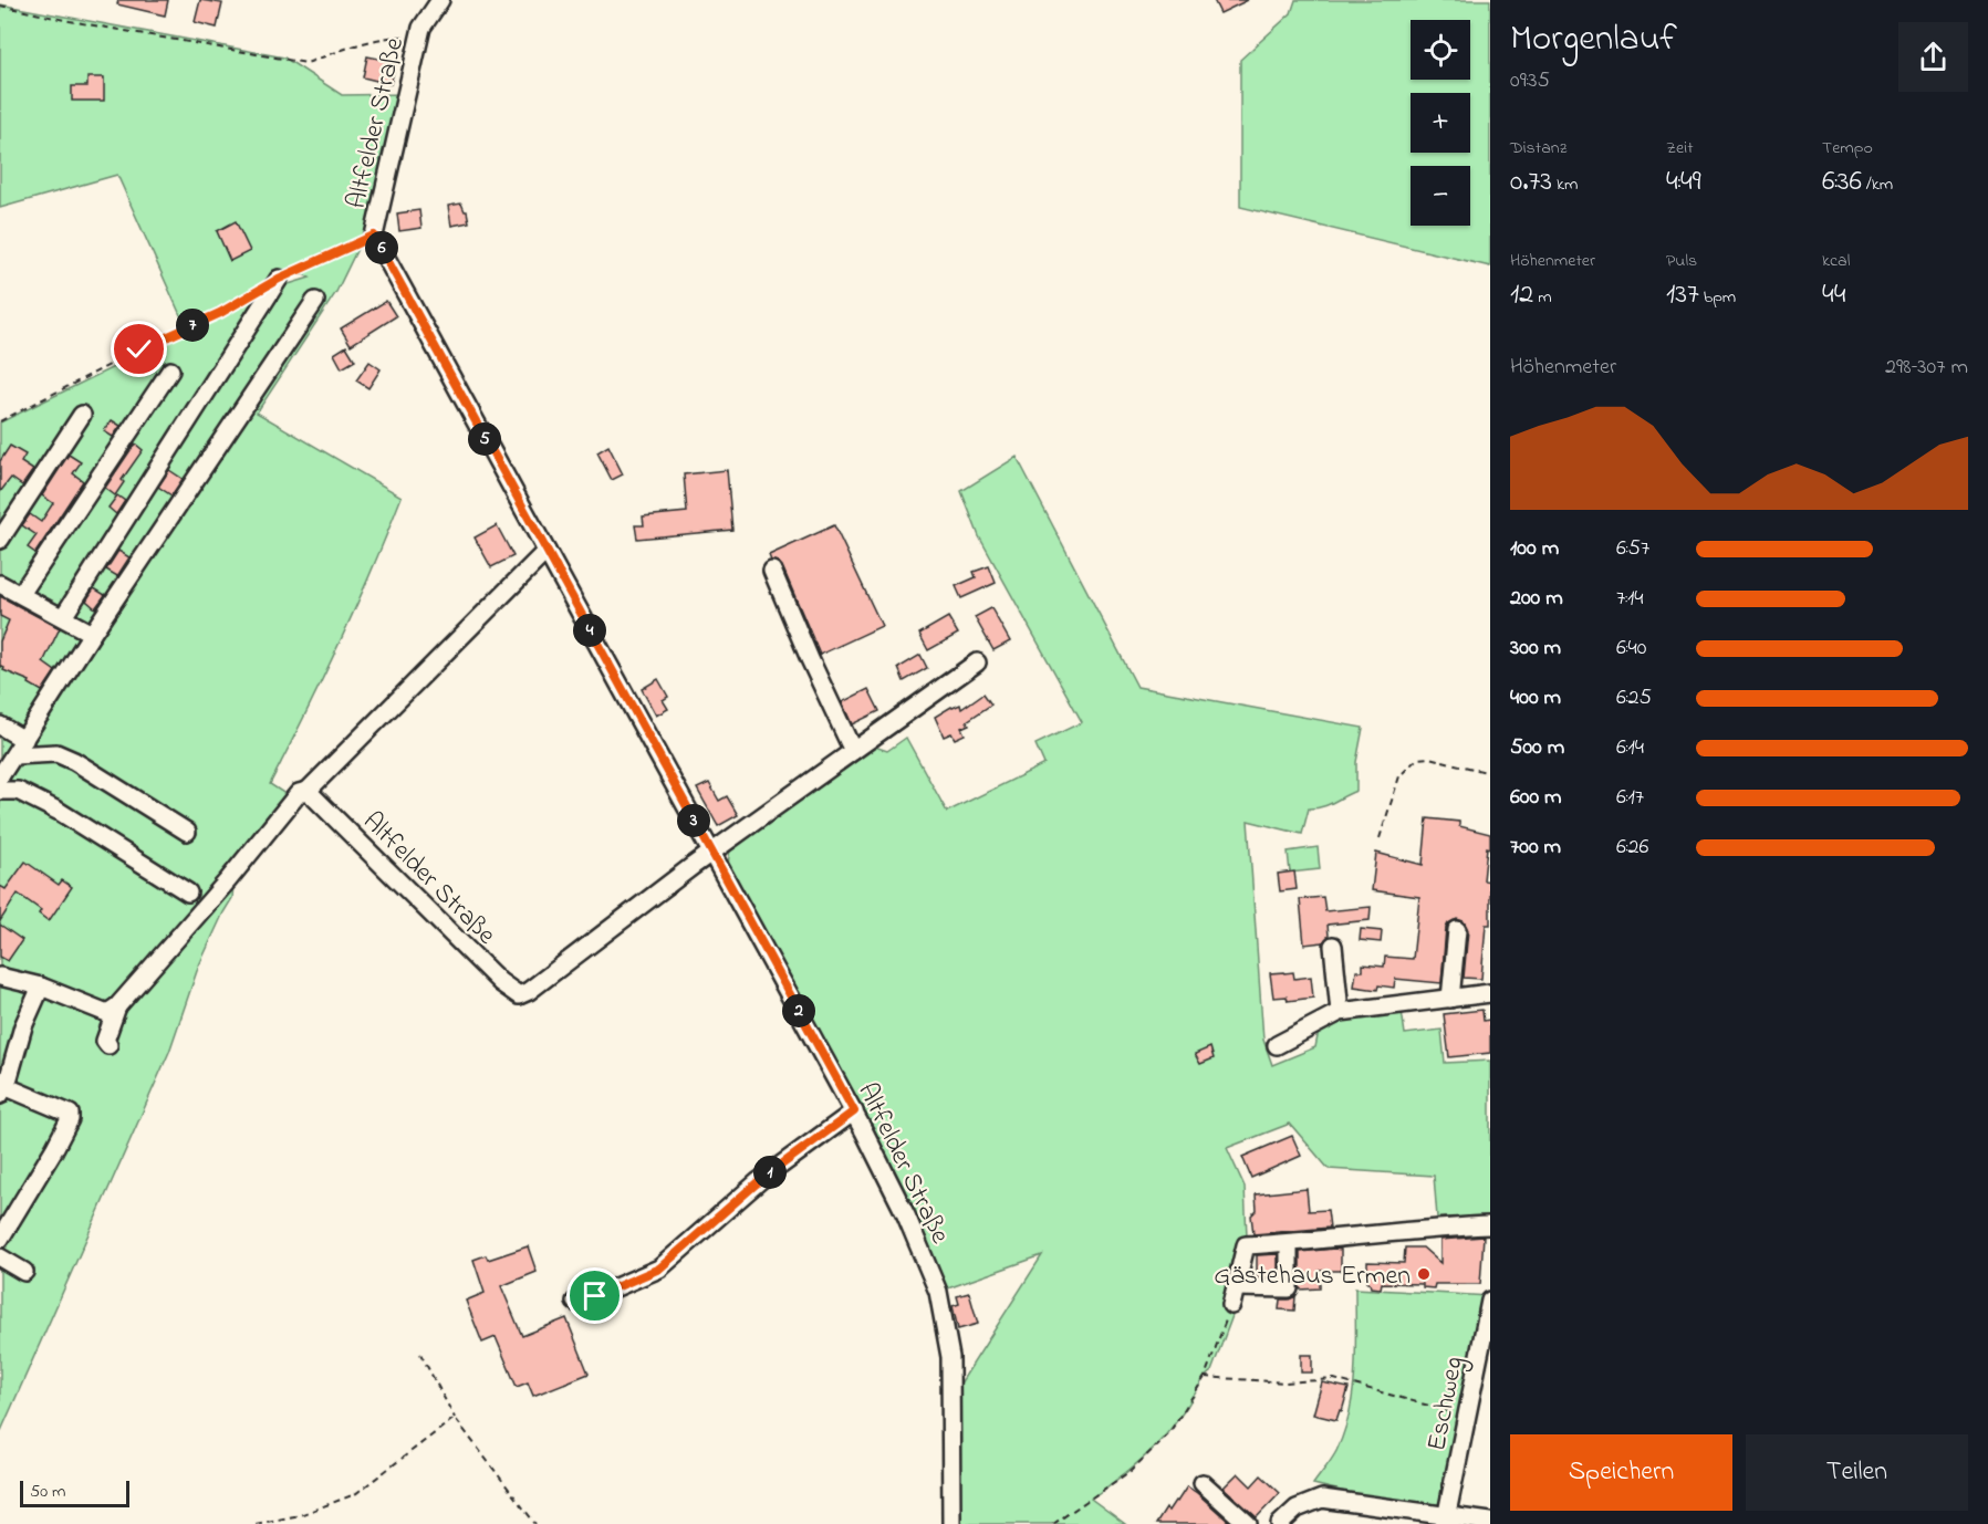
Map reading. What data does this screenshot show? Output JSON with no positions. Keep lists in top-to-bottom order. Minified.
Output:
{"streets":{"street":["Altfelder Straße","Eschweg"]},"places":["Gästehaus Ermen"],"scale_bar":"50 m","page":{"heading":["Morgenlauf","09:35"],"map_buttons":["+","−"],"stats":[["Distanz","0.73 km"],["Zeit","4:49"],["Tempo","6:36 /km"],["Höhenmeter","12 m"],["Puls","137 bpm"],["kcal","44"]],"pins":["6","7","5","4","3","2","1"],"chart":["Höhenmeter","298–307 m"],"list":[{"name":"100 m","note":"6:57"},{"name":"200 m","note":"7:14"},{"name":"300 m","note":"6:40"},{"name":"400 m","note":"6:25"},{"name":"500 m","note":"6:14"},{"name":"600 m","note":"6:17"},{"name":"700 m","note":"6:26"}],"buttons":["Speichern","Teilen"],"scale":"50 m"}}
